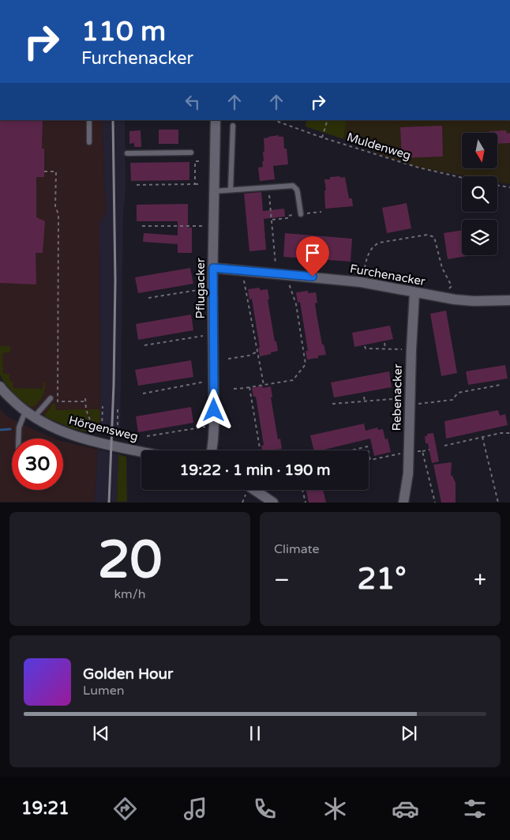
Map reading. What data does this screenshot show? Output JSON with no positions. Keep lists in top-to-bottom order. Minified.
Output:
{"streets":{"street":["Furchenacker","Pflugacker","Rebenacker","Hörgensweg"],"path":["Muldenweg"]},"crossings":[["Furchenacker","Pflugacker"],["Furchenacker","Rebenacker"]],"north":"bottom","page":{"turn":["110 m","Furchenacker"],"limit":"30","trip":"19:22 · 1 min · 190 m","tile":[["20","km/h"],"Climate"],"heat":["−","21°","+"],"song":["Golden Hour","Lumen"],"tabs":"19:21"}}
